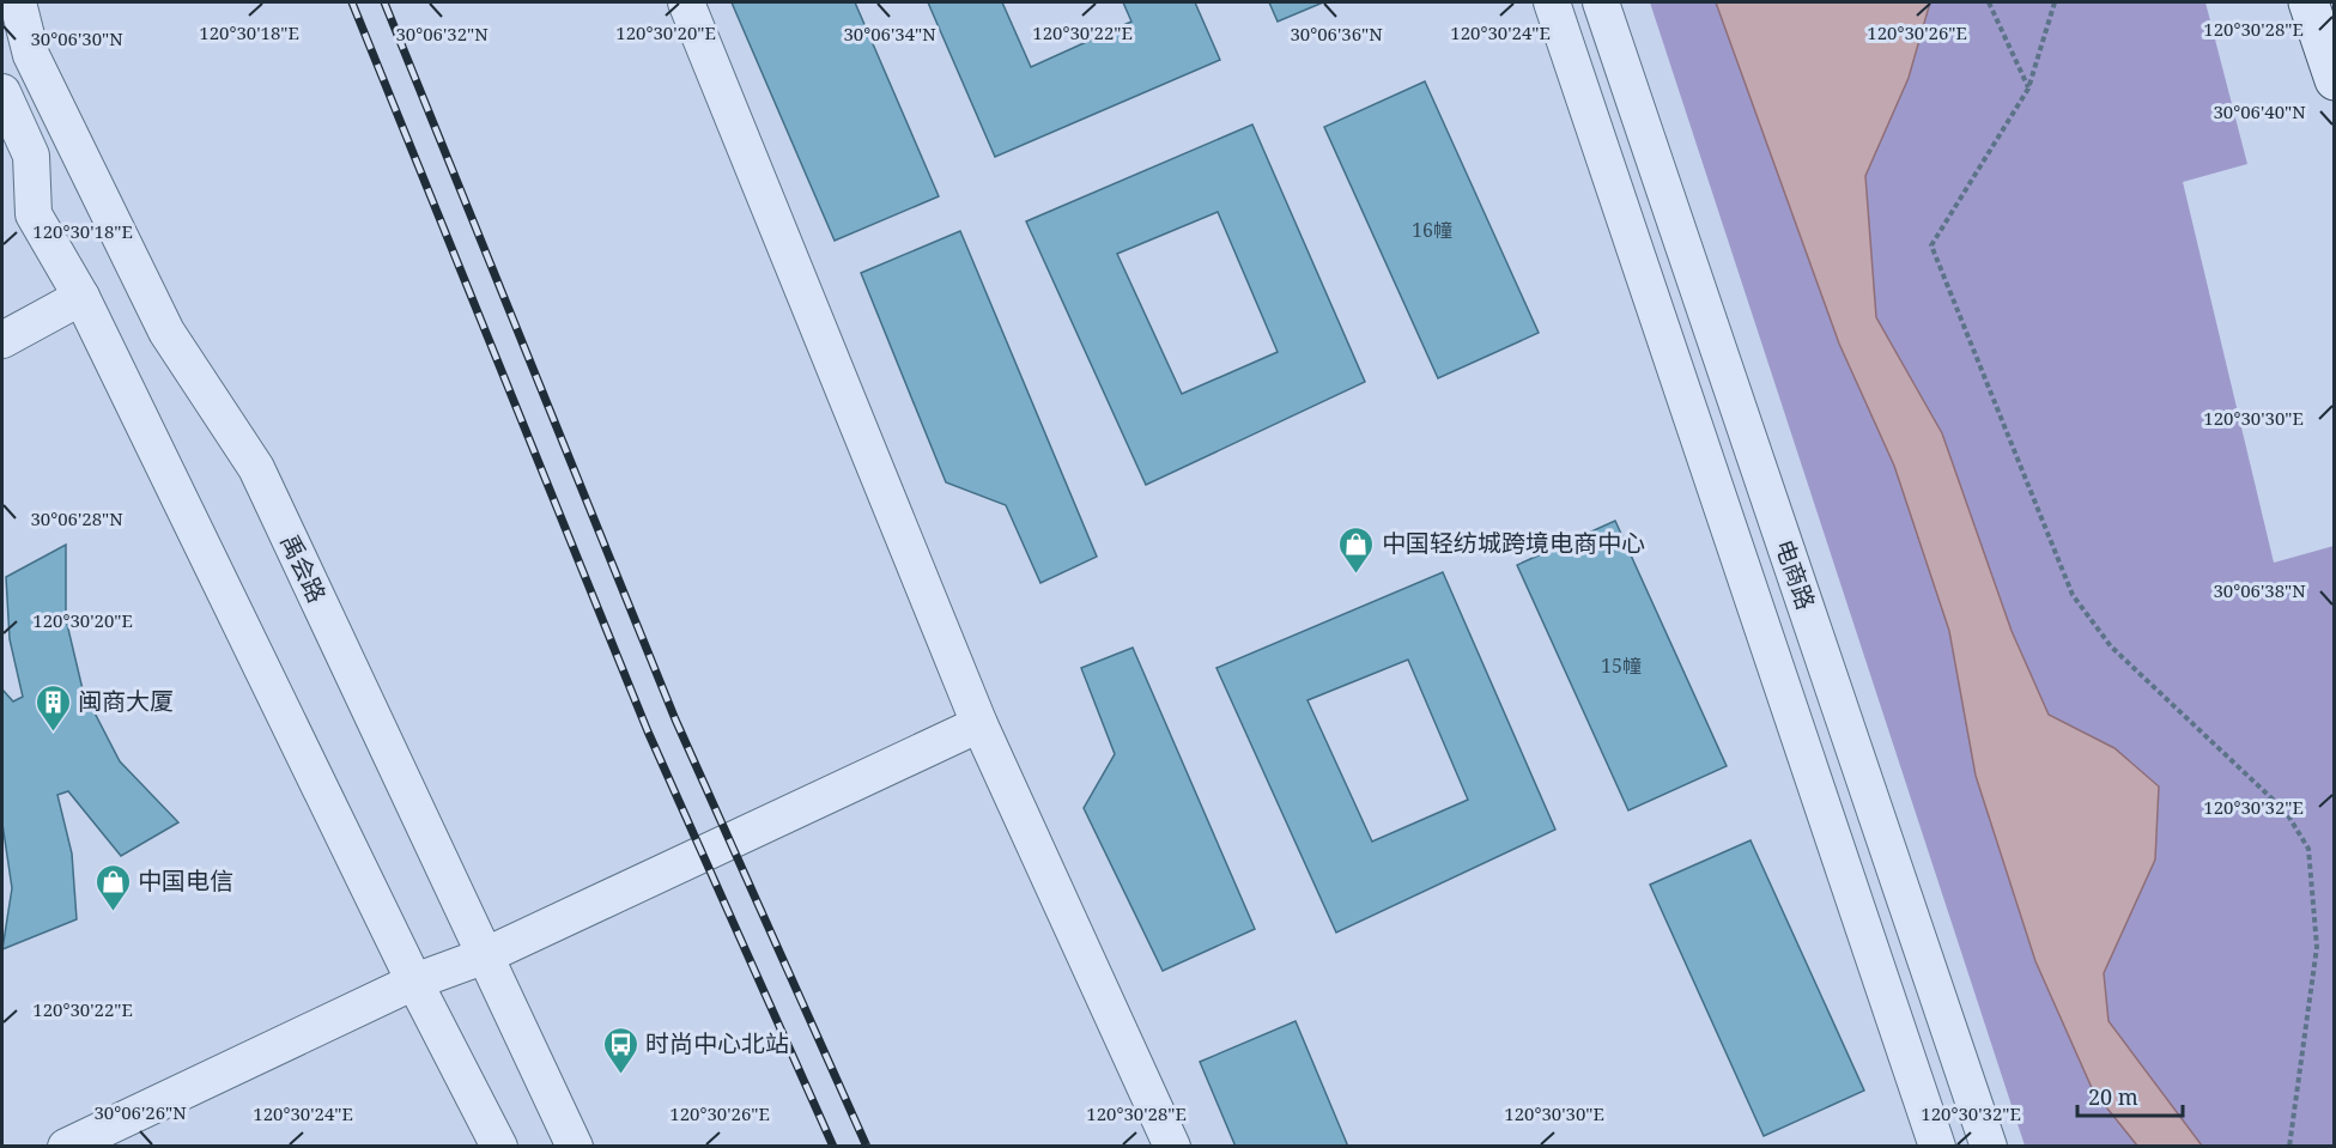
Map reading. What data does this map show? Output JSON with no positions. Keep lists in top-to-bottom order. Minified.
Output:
{"streets":{"street":["禹会路","电商路"]},"places":{"shop":["中国轻纺城跨境电商中心","中国电信"],"building":["闽商大厦"],"bus stop":["时尚中心北站"]},"house_numbers":["16幢","15幢"],"scale_bar":"20 m","coordinates":["120°30'28\"E","120°30'18\"E","120°30'20\"E","120°30'22\"E","120°30'24\"E","120°30'26\"E","30°06'36\"N","30°06'32\"N","30°06'34\"N","30°06'30\"N","30°06'40\"N","120°30'30\"E","30°06'28\"N","30°06'38\"N","120°30'32\"E","30°06'26\"N"]}
